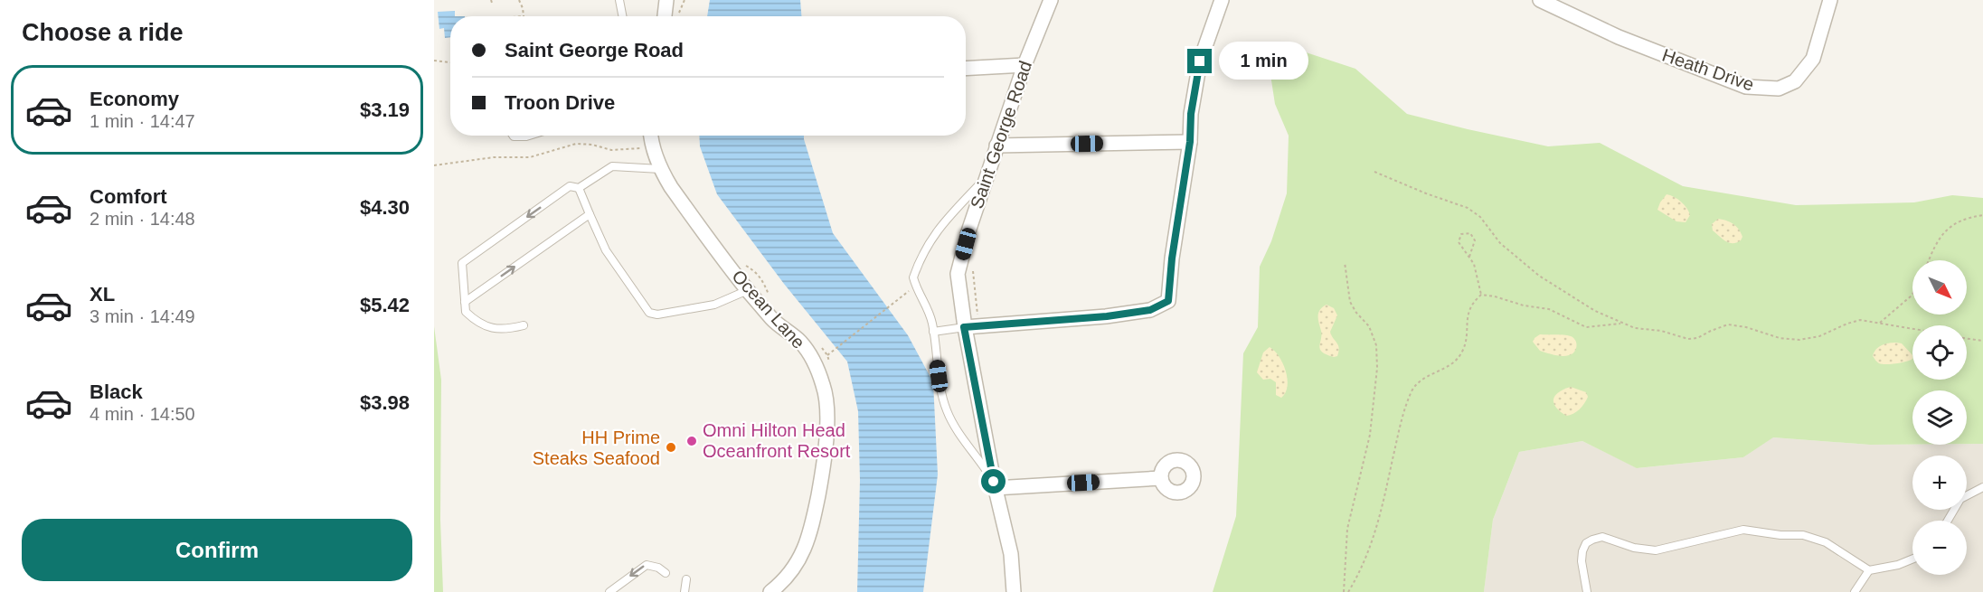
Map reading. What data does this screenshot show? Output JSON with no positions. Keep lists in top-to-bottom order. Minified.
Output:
{"streets":{"street":["Heath Drive","Saint George Road","Ocean Lane"]},"places":["Omni Hilton Head Oceanfront Resort","HH Prime Steaks Seafood"],"north":"bottom right","page":{"heading":"Choose a ride","banner":["Saint George Road","Troon Drive"],"bubble":"1 min","list":[{"name":"Economy","note":"1 min · 14:47","value":"$3.19"},{"name":"Comfort","note":"2 min · 14:48","value":"$4.30"},{"name":"XL","note":"3 min · 14:49","value":"$5.42"},{"name":"Black","note":"4 min · 14:50","value":"$3.98"}],"map_buttons":["+","−"],"buttons":"Confirm"}}
